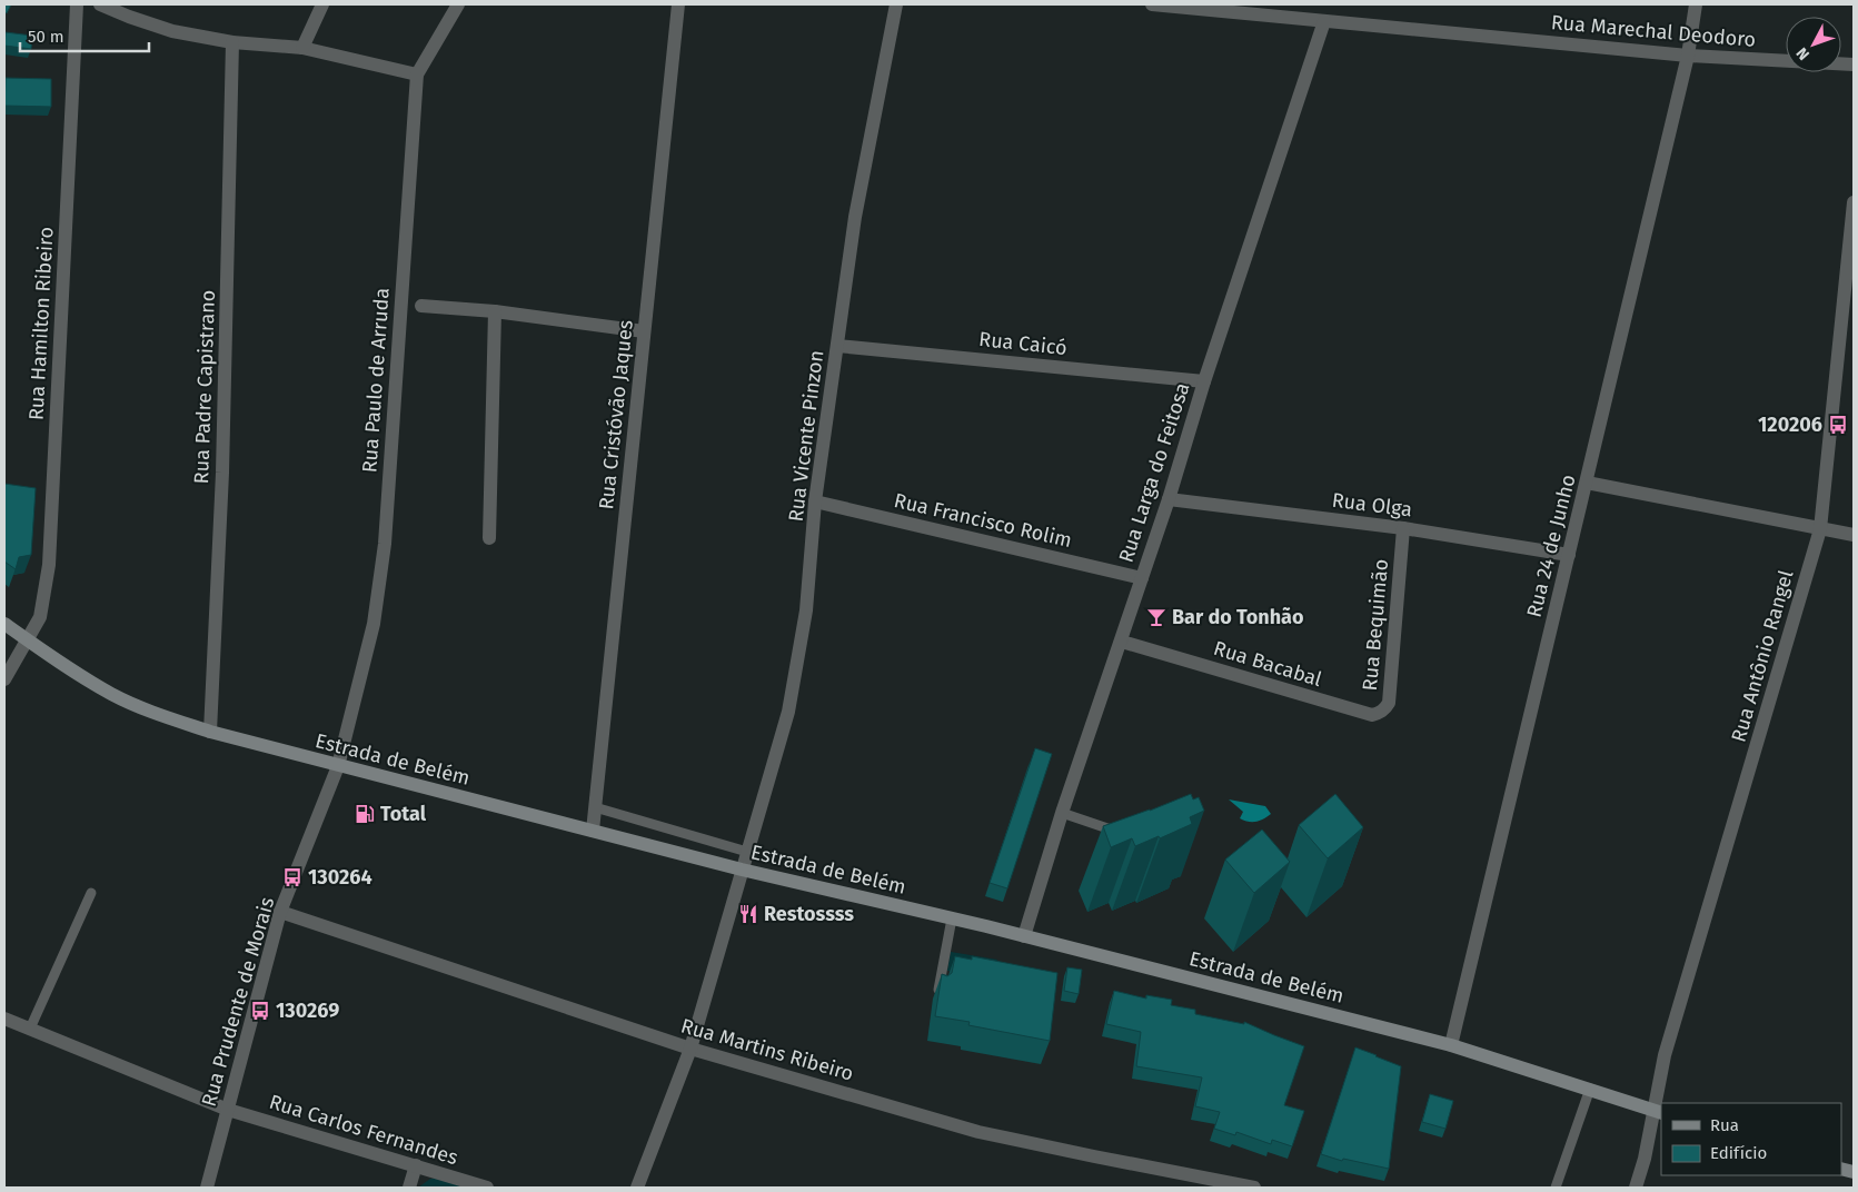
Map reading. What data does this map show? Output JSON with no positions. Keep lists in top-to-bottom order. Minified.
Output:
{"streets":{"main road":["Estrada de Belém"],"street":["Rua Marechal Deodoro","Rua Hamilton Ribeiro","Rua Caicó","Rua Paulo de Arruda","Rua Padre Capistrano","Rua Cristóvão Jaques","Rua Vicente Pinzon","Rua Larga do Feitosa","Rua Olga","Rua Francisco Rolim","Rua 24 de Junho","Rua Bequimão","Rua Antônio Rangel","Rua Bacabal","Rua Prudente de Morais","Rua Martins Ribeiro","Rua Carlos Fernandes"]},"crossings":[["Rua Marechal Deodoro","Rua Larga do Feitosa"],["Rua Marechal Deodoro","Rua 24 de Junho"],["Rua Hamilton Ribeiro","Estrada de Belém"],["Rua Caicó","Rua Vicente Pinzon"],["Rua Caicó","Rua Larga do Feitosa"],["Rua Paulo de Arruda","Estrada de Belém"],["Rua Paulo de Arruda","Rua Prudente de Morais"],["Rua Padre Capistrano","Estrada de Belém"],["Rua Cristóvão Jaques","Estrada de Belém"],["Rua Vicente Pinzon","Rua Francisco Rolim"],["Rua Vicente Pinzon","Estrada de Belém"],["Rua Vicente Pinzon","Rua Martins Ribeiro"],["Rua Larga do Feitosa","Rua Olga"],["Rua Larga do Feitosa","Rua Francisco Rolim"],["Rua Larga do Feitosa","Rua Bacabal"],["Rua Larga do Feitosa","Estrada de Belém"],["Rua Olga","Rua 24 de Junho"],["Rua Olga","Rua Bequimão"],["Rua 24 de Junho","Estrada de Belém"],["Rua Bequimão","Rua Bacabal"],["Rua Antônio Rangel","Estrada de Belém"],["Estrada de Belém","Rua Prudente de Morais"],["Rua Prudente de Morais","Rua Martins Ribeiro"],["Rua Prudente de Morais","Rua Carlos Fernandes"]],"places":{"bus stop":["120206","130264","130269"],"bar":["Bar do Tonhão"],"fuel station":["Total"],"restaurant":["Restossss"]},"legend":["Rua","Edifício"],"scale_bar":"50 m","north":"bottom left"}
